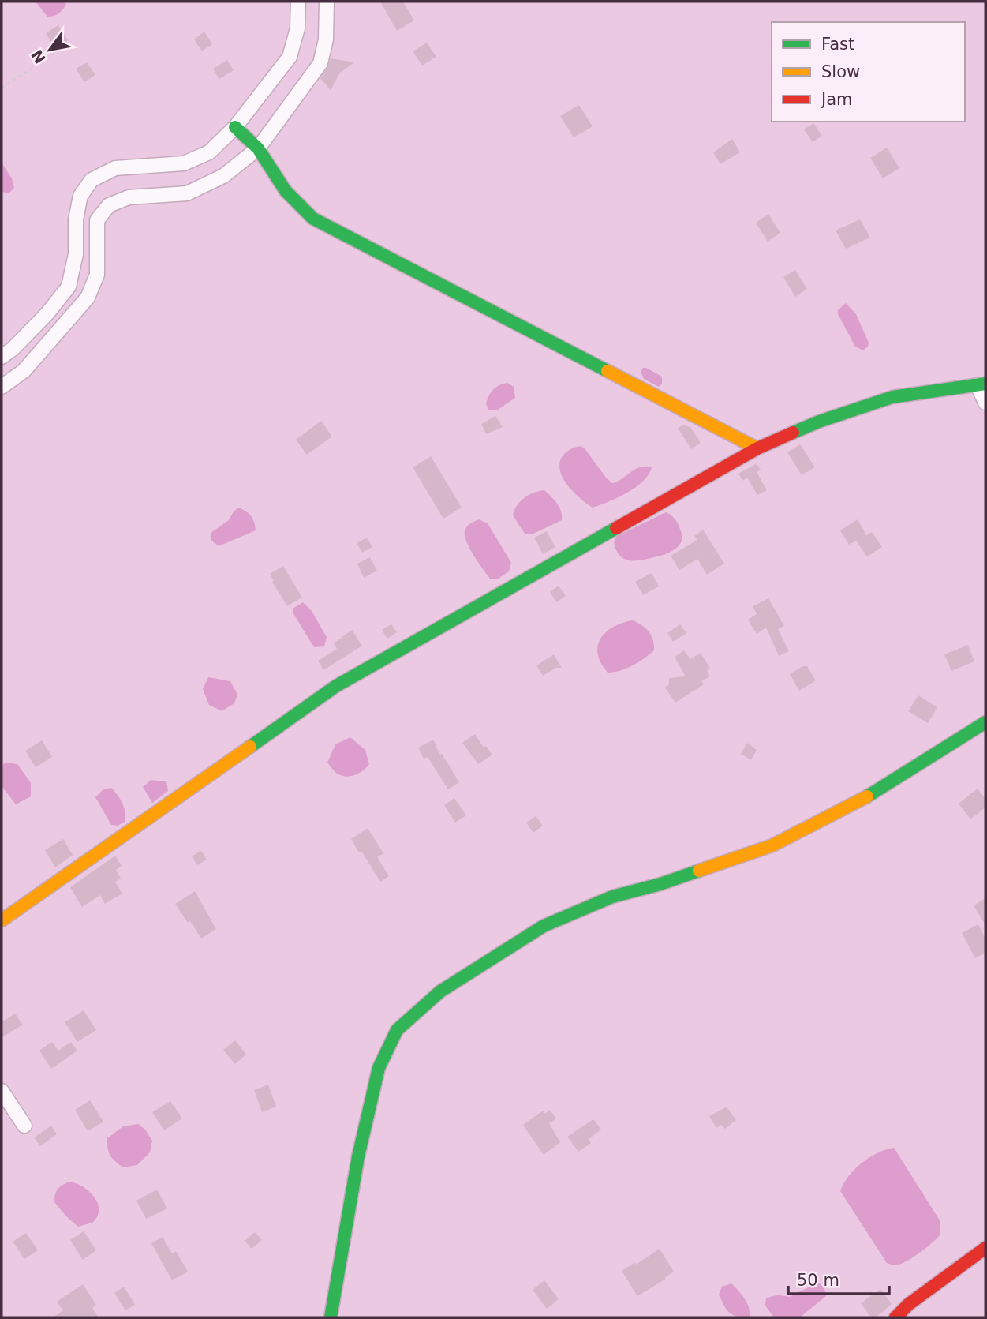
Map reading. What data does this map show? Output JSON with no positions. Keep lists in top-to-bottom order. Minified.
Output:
{"legend":["Fast","Slow","Jam"],"scale_bar":"50 m","north":"bottom left"}
